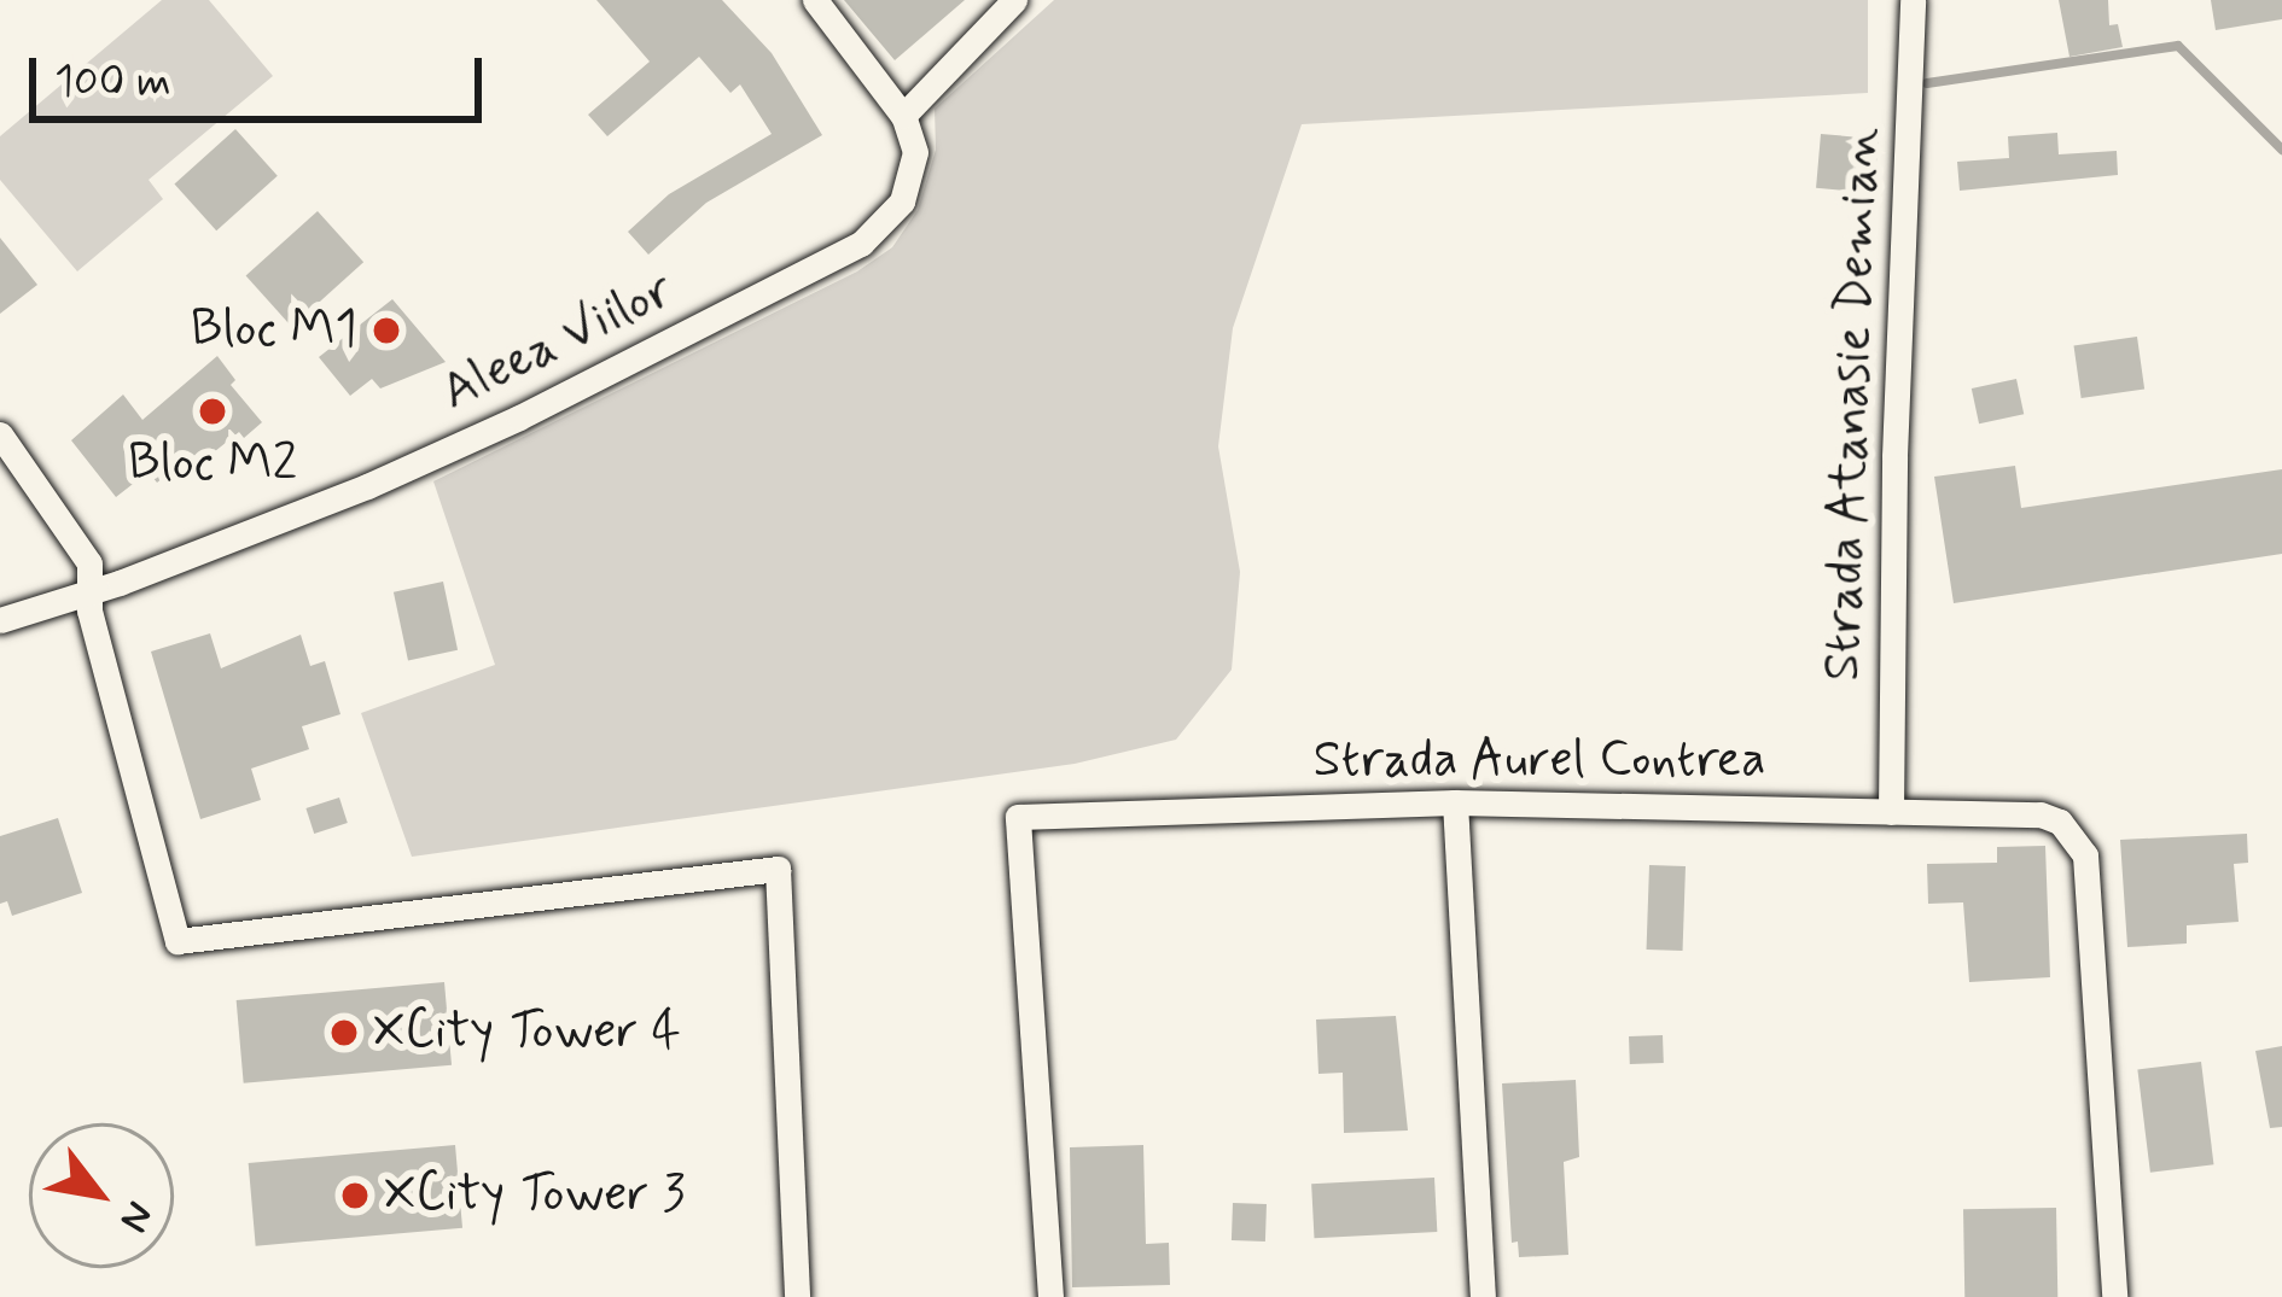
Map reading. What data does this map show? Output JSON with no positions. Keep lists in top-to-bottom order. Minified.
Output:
{"streets":{"street":["Aleea Viilor","Strada Atanasie Demian","Strada Aurel Contrea"]},"crossings":[["Strada Atanasie Demian","Strada Aurel Contrea"]],"places":["Bloc M1","Bloc M2","XCity Tower 4","XCity Tower 3"],"scale_bar":"100 m","north":"bottom right"}
